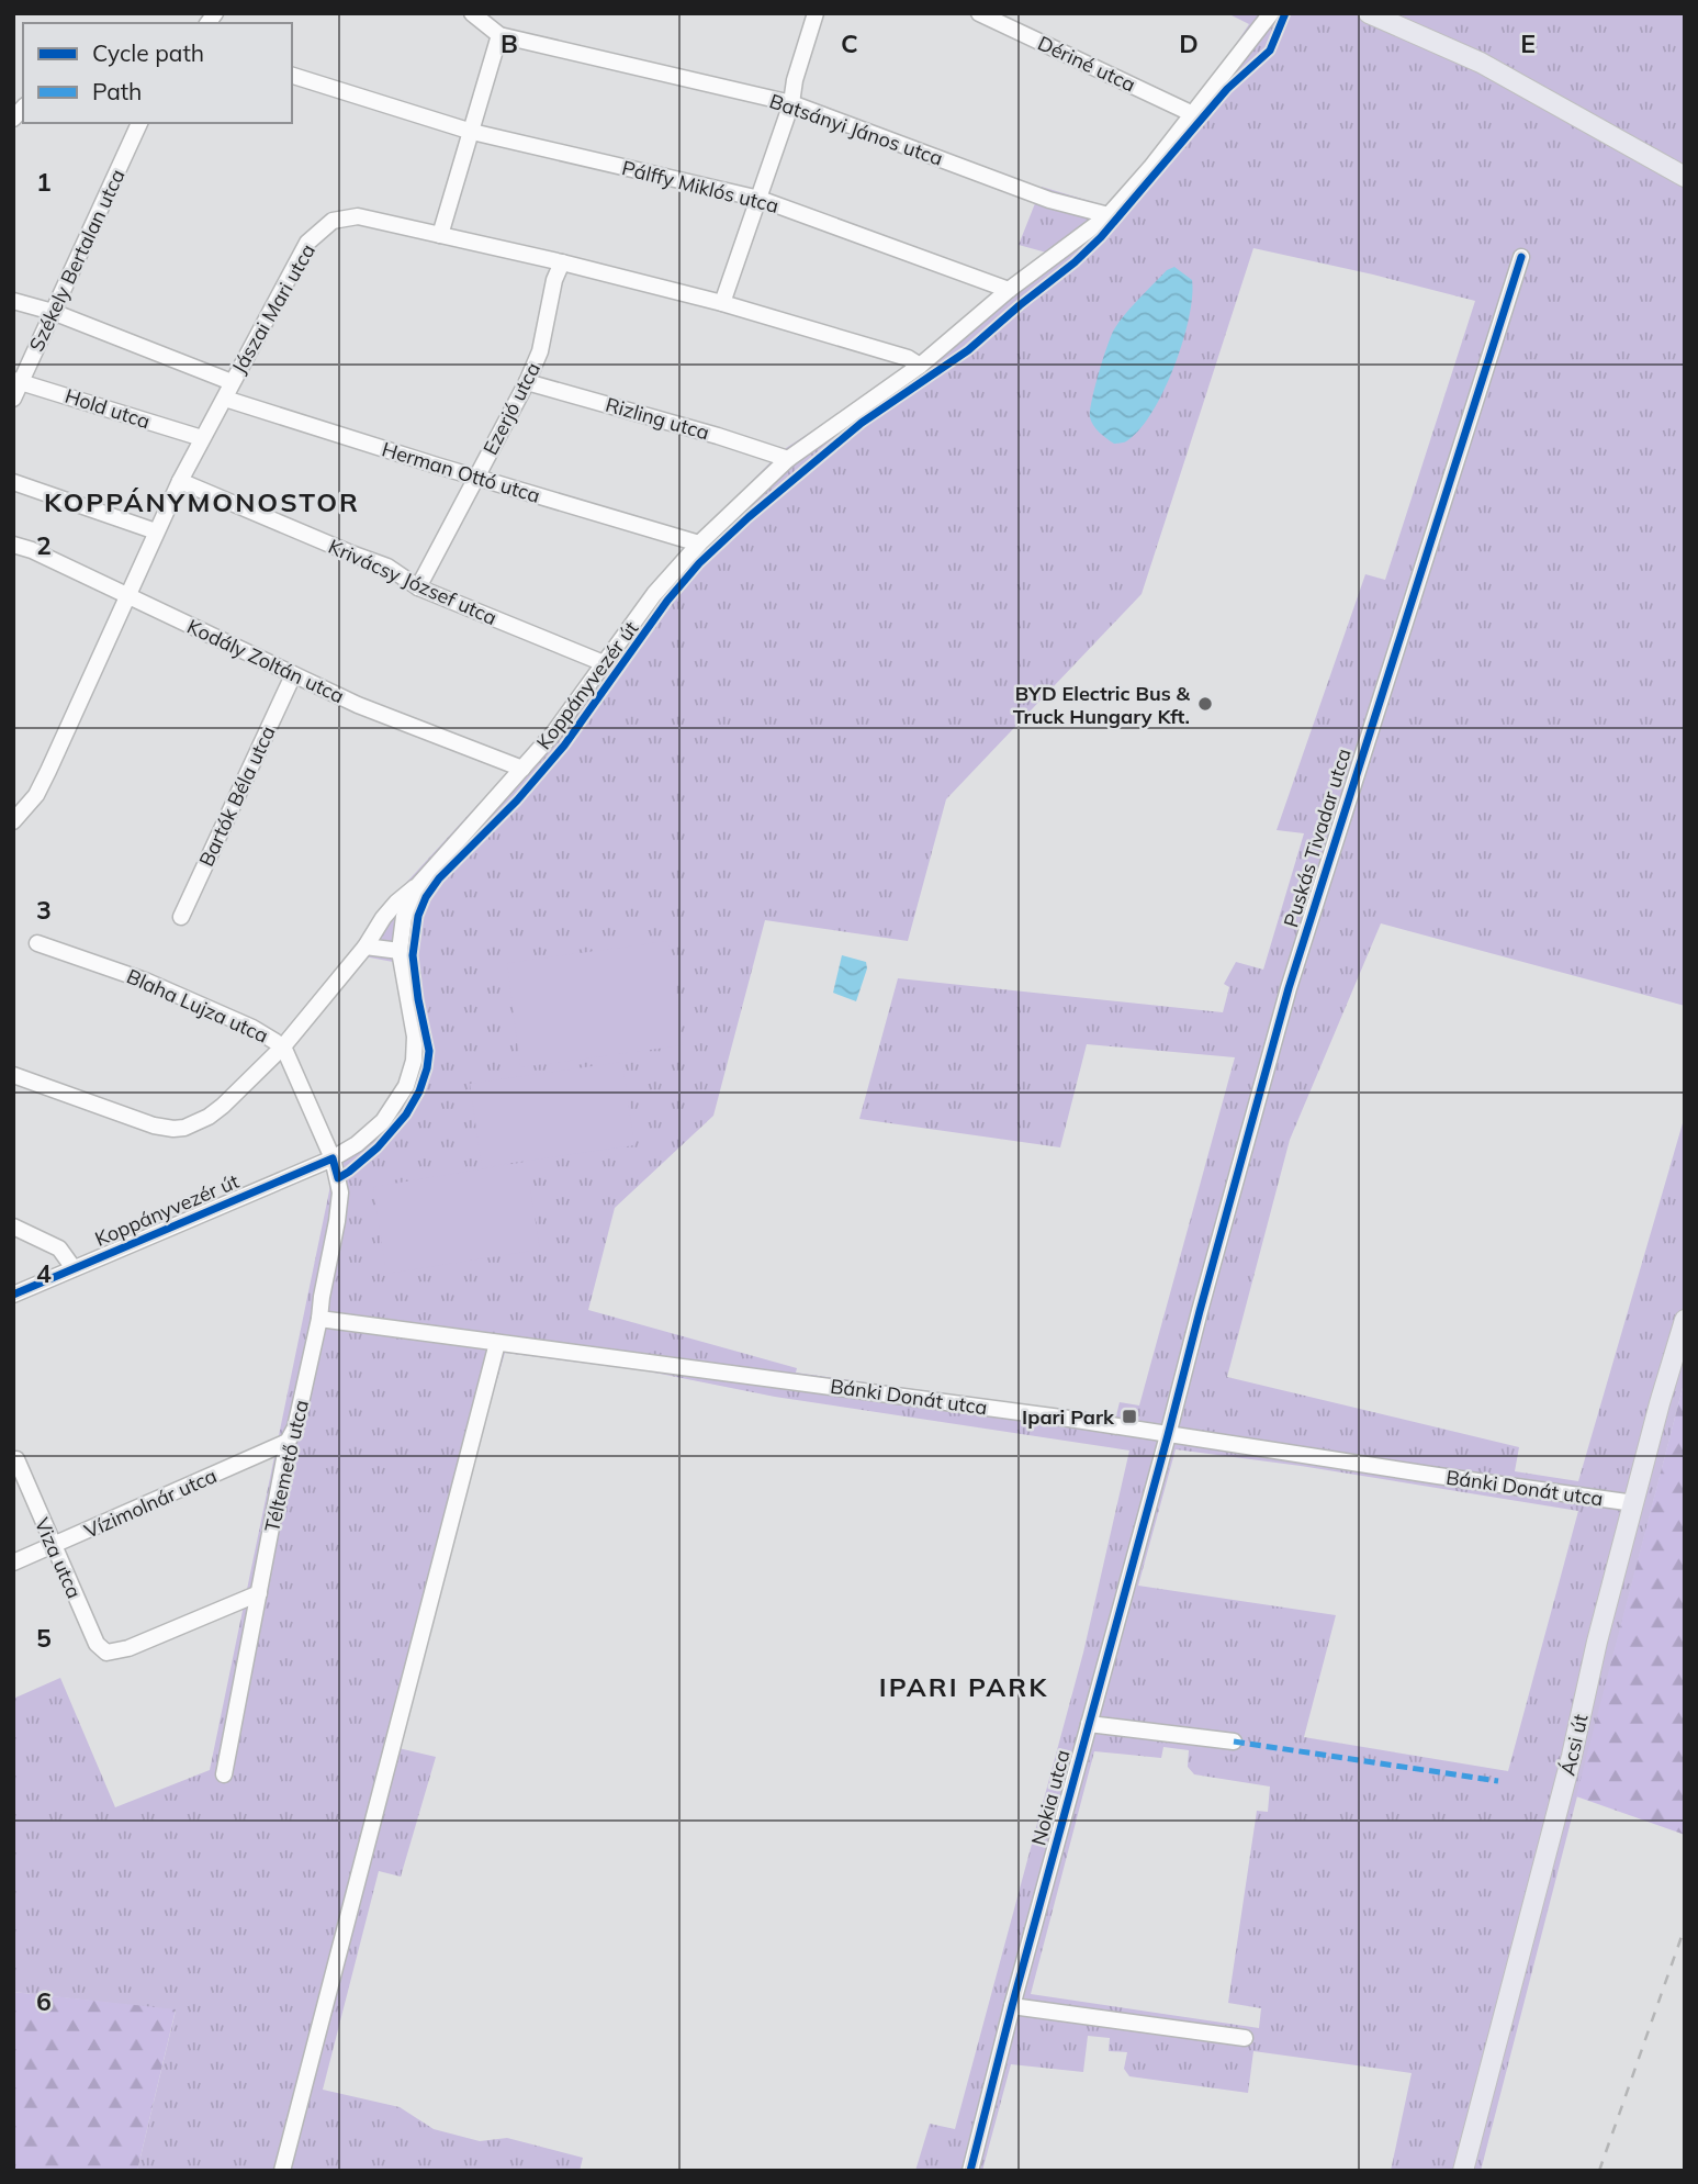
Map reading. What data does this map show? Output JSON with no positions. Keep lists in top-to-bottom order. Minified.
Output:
{"streets":{"main road":["Ácsi út"],"street":["Dériné utca","Batsányi János utca","Pálffy Miklós utca","Székely Bertalan utca","Jászai Mari utca","Hold utca","Ezerjó utca","Rizling utca","Herman Ottó utca","Krivácsy József utca","Kodály Zoltán utca","Koppányvezér út","Bartók Béla utca","Puskás Tivadar utca","Blaha Lujza utca","Bánki Donát utca","Téltemető utca","Vízimolnár utca","Viza utca","Nokia utca"]},"crossings":[["Dériné utca","Koppányvezér út"],["Batsányi János utca","Koppányvezér út"],["Pálffy Miklós utca","Koppányvezér út"],["Székely Bertalan utca","Hold utca"],["Jászai Mari utca","Hold utca"],["Jászai Mari utca","Ezerjó utca"],["Jászai Mari utca","Herman Ottó utca"],["Jászai Mari utca","Krivácsy József utca"],["Jászai Mari utca","Kodály Zoltán utca"],["Jászai Mari utca","Koppányvezér út"],["Ezerjó utca","Rizling utca"],["Ezerjó utca","Herman Ottó utca"],["Ezerjó utca","Krivácsy József utca"],["Rizling utca","Koppányvezér út"],["Herman Ottó utca","Koppányvezér út"],["Krivácsy József utca","Koppányvezér út"],["Kodály Zoltán utca","Koppányvezér út"],["Kodály Zoltán utca","Bartók Béla utca"],["Koppányvezér út","Blaha Lujza utca"],["Koppányvezér út","Téltemető utca"],["Puskás Tivadar utca","Bánki Donát utca"],["Puskás Tivadar utca","Nokia utca"],["Blaha Lujza utca","Téltemető utca"],["Bánki Donát utca","Téltemető utca"],["Bánki Donát utca","Ácsi út"],["Bánki Donát utca","Nokia utca"],["Téltemető utca","Vízimolnár utca"],["Téltemető utca","Viza utca"],["Vízimolnár utca","Viza utca"]],"districts":["KOPPÁNYMONOSTOR","IPARI PARK"],"places":{"other":["BYD Electric Bus & Truck Hungary Kft."],"transit":["Ipari Park"]},"legend":["Cycle path","Path"],"grid":{"columns":["B","C","D","E"],"rows":["1","2","3","4","5","6"]}}
